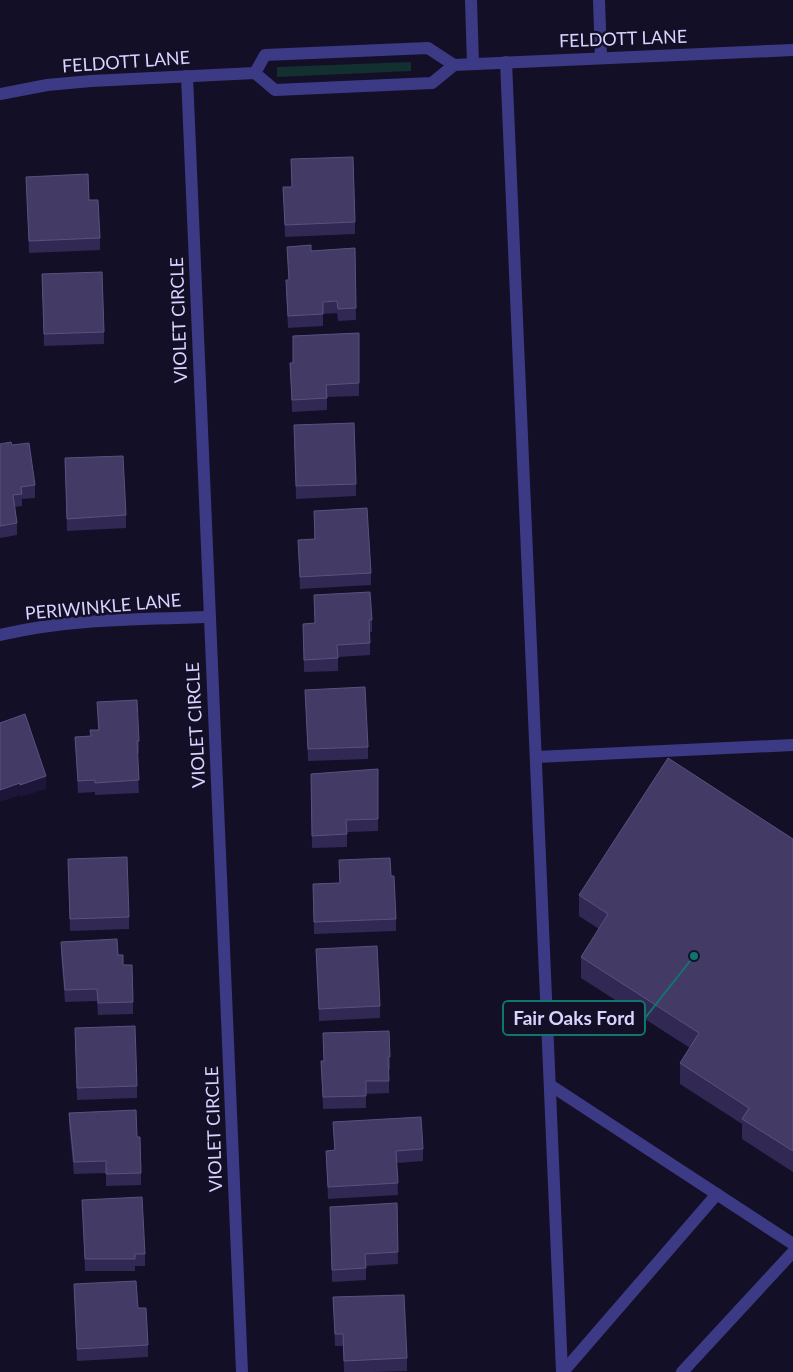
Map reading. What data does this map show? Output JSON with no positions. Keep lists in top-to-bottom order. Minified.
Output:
{"streets":{"street":["FELDOTT LANE","VIOLET CIRCLE","PERIWINKLE LANE"]},"crossings":[["FELDOTT LANE","VIOLET CIRCLE"],["VIOLET CIRCLE","PERIWINKLE LANE"]],"places":["Fair Oaks Ford"]}
